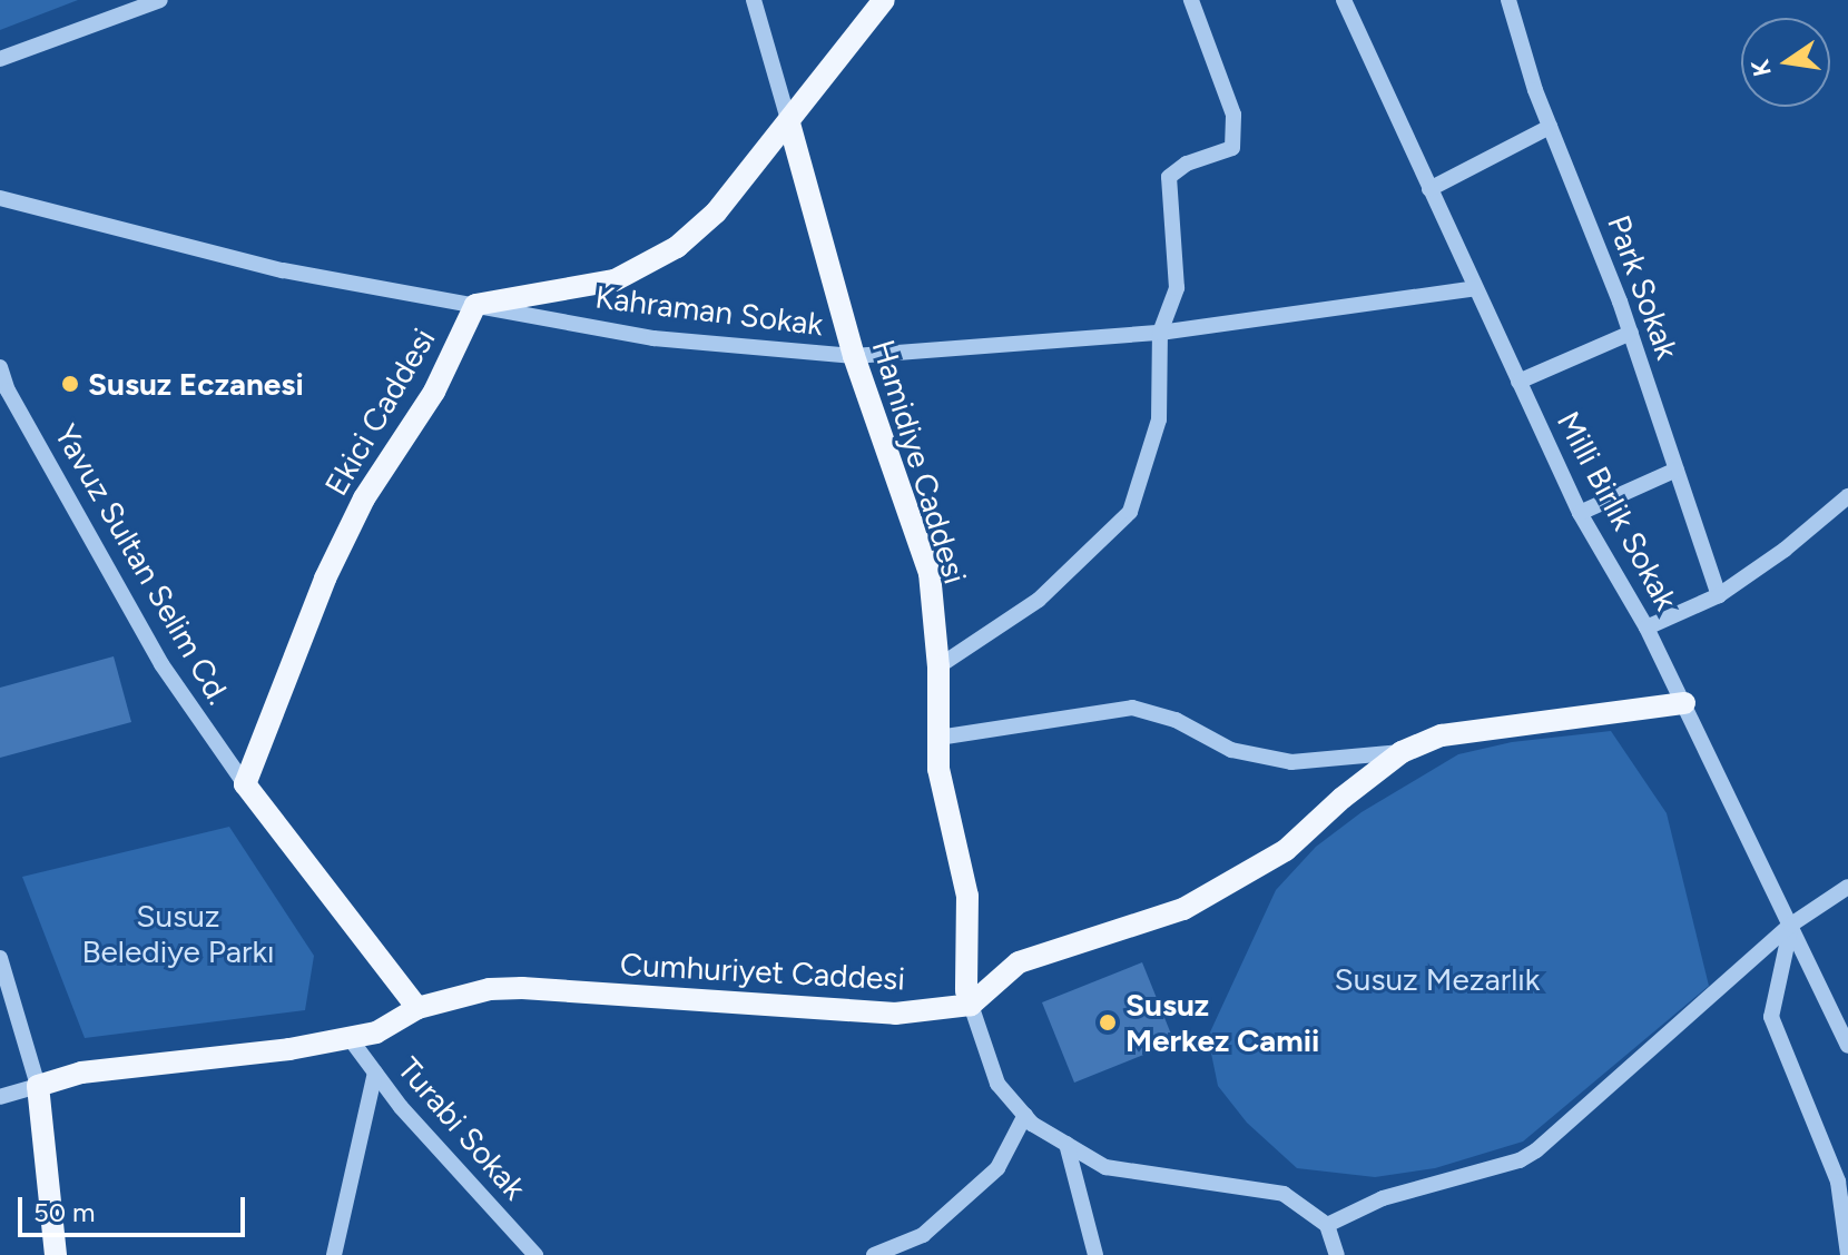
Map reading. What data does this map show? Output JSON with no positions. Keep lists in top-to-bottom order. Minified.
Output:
{"streets":{"main road":["Ekici Caddesi","Hamidiye Caddesi","Cumhuriyet Caddesi"],"street":["Park Sokak","Kahraman Sokak","Milli Birlik Sokak","Yavuz Sultan Selim Cd.","Turabi Sokak"]},"crossings":[["Kahraman Sokak","Ekici Caddesi"],["Kahraman Sokak","Hamidiye Caddesi"],["Kahraman Sokak","Milli Birlik Sokak"],["Ekici Caddesi","Yavuz Sultan Selim Cd."],["Hamidiye Caddesi","Cumhuriyet Caddesi"],["Cumhuriyet Caddesi","Turabi Sokak"]],"parks":["Susuz Belediye Parkı","Susuz Mezarlık"],"places":["Susuz Eczanesi","Susuz Merkez Camii"],"scale_bar":"50 m","north":"left"}
